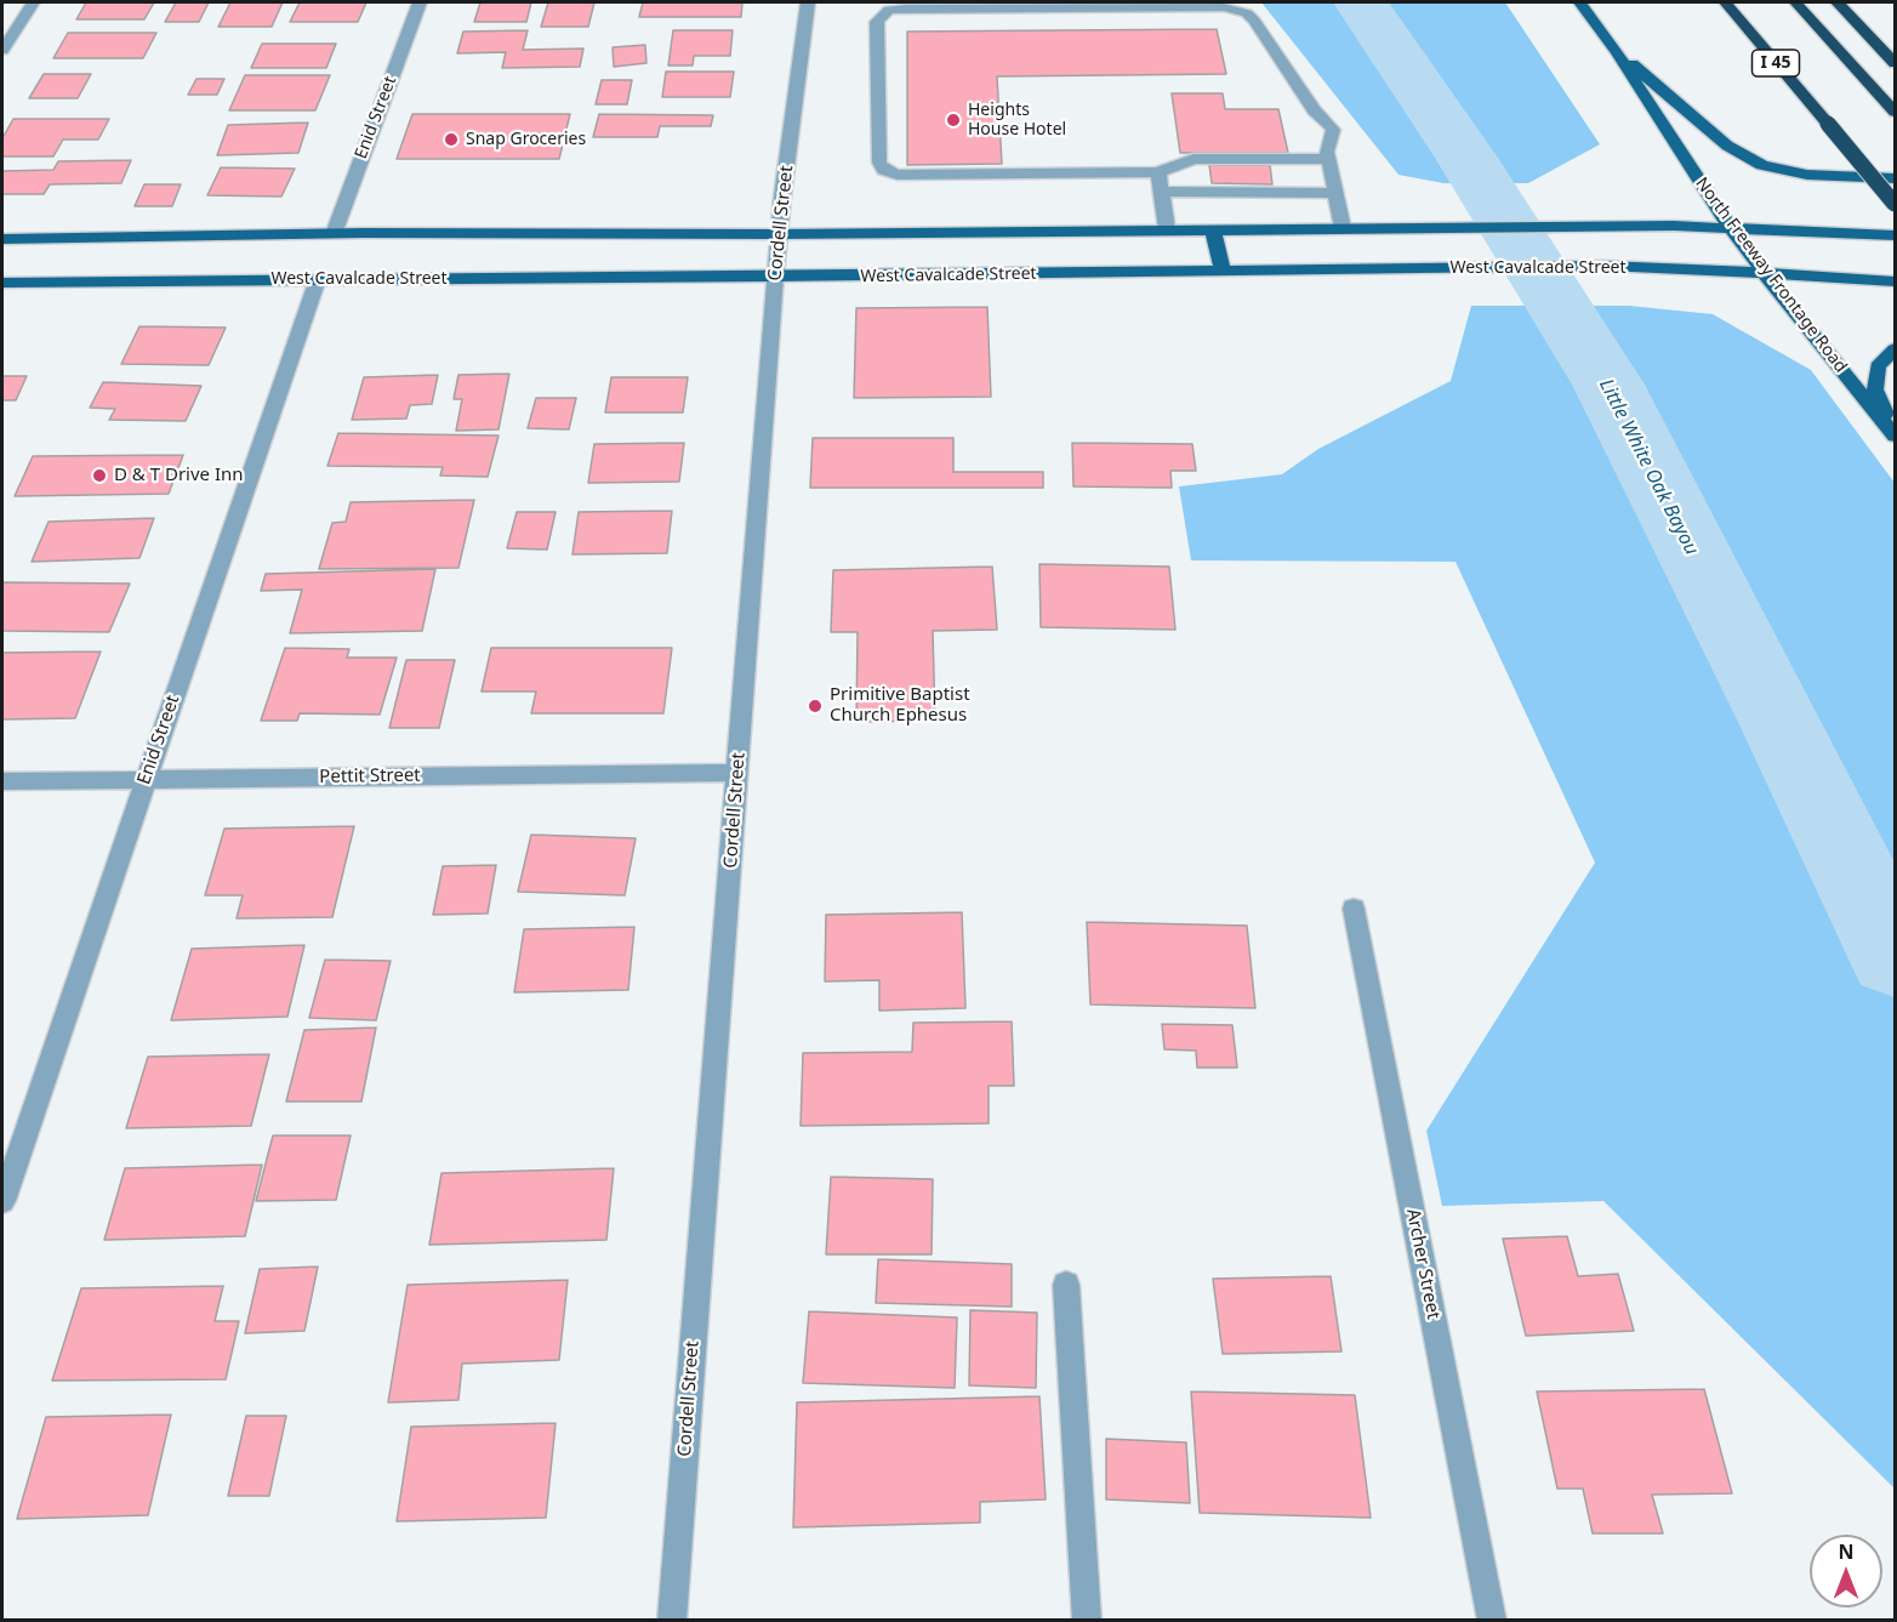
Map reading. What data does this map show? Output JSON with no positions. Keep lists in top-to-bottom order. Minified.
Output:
{"streets":{"highway":["I 45"],"main road":["West Cavalcade Street","North Freeway Frontage Road"],"street":["Enid Street","Cordell Street","Pettit Street","Archer Street"]},"crossings":[["Enid Street","West Cavalcade Street"],["Enid Street","Pettit Street"],["Cordell Street","West Cavalcade Street"],["Cordell Street","Pettit Street"],["West Cavalcade Street","North Freeway Frontage Road"]],"water":["Little White Oak Bayou"],"places":["Heights House Hotel","Snap Groceries","D & T Drive Inn","Primitive Baptist Church Ephesus"],"north":"top"}
